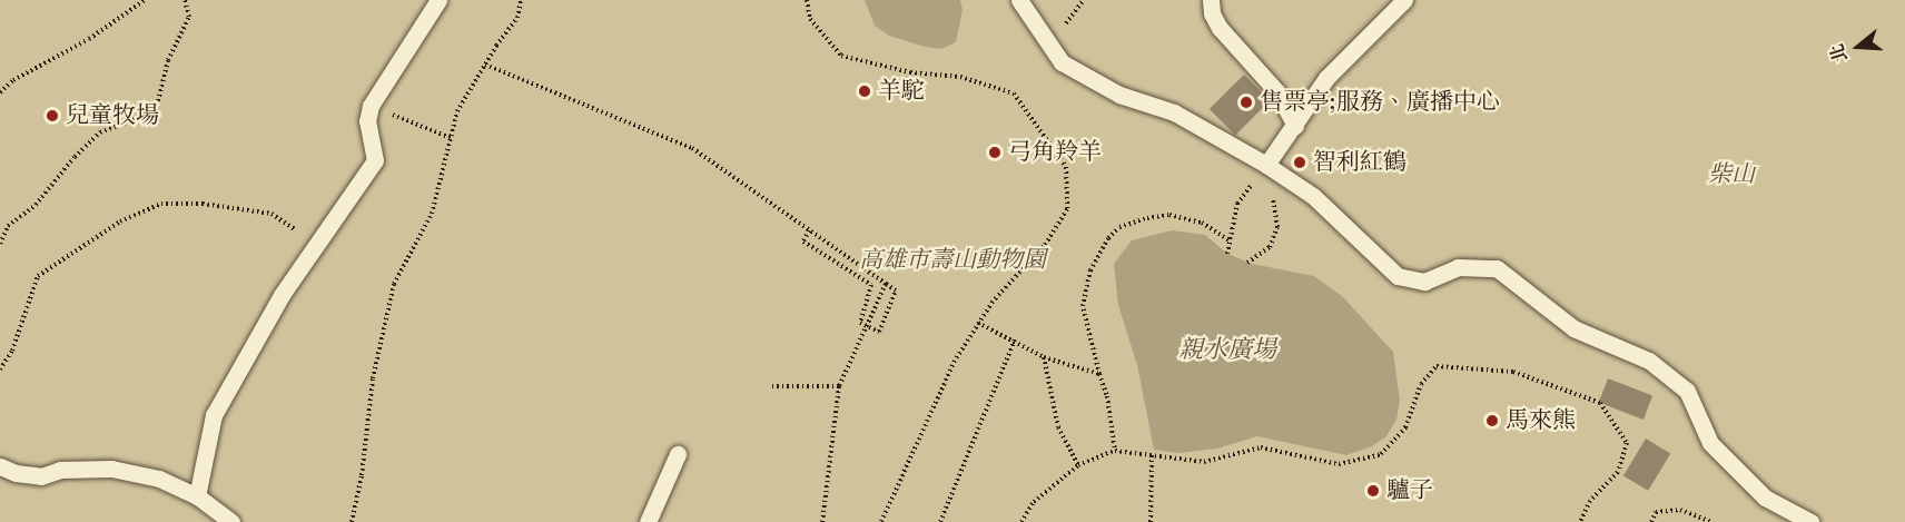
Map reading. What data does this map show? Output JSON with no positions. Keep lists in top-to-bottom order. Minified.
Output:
{"water":["親水廣場"],"parks":["柴山","高雄市壽山動物園"],"places":["羊駝","售票亭;服務、廣播中心","兒童牧場","弓角羚羊","智利紅鶴","馬來熊","驢子"],"north":"left"}
